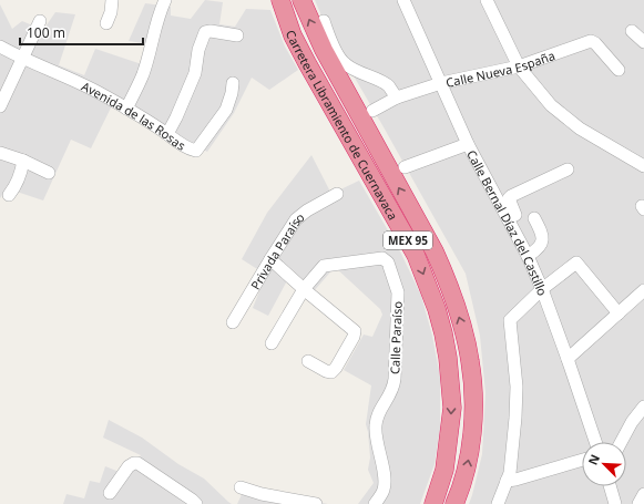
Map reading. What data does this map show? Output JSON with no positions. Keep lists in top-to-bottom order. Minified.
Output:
{"streets":{"highway":["Carretera Libramiento de Cuernavaca","MEX 95"],"street":["Calle Nueva España","Avenida de las Rosas","Calle Bernal Díaz del Castillo","Privada Paraíso","Calle Paraíso"]},"crossings":[["Calle Nueva España","Calle Bernal Díaz del Castillo"]],"scale_bar":"100 m","north":"top left"}
